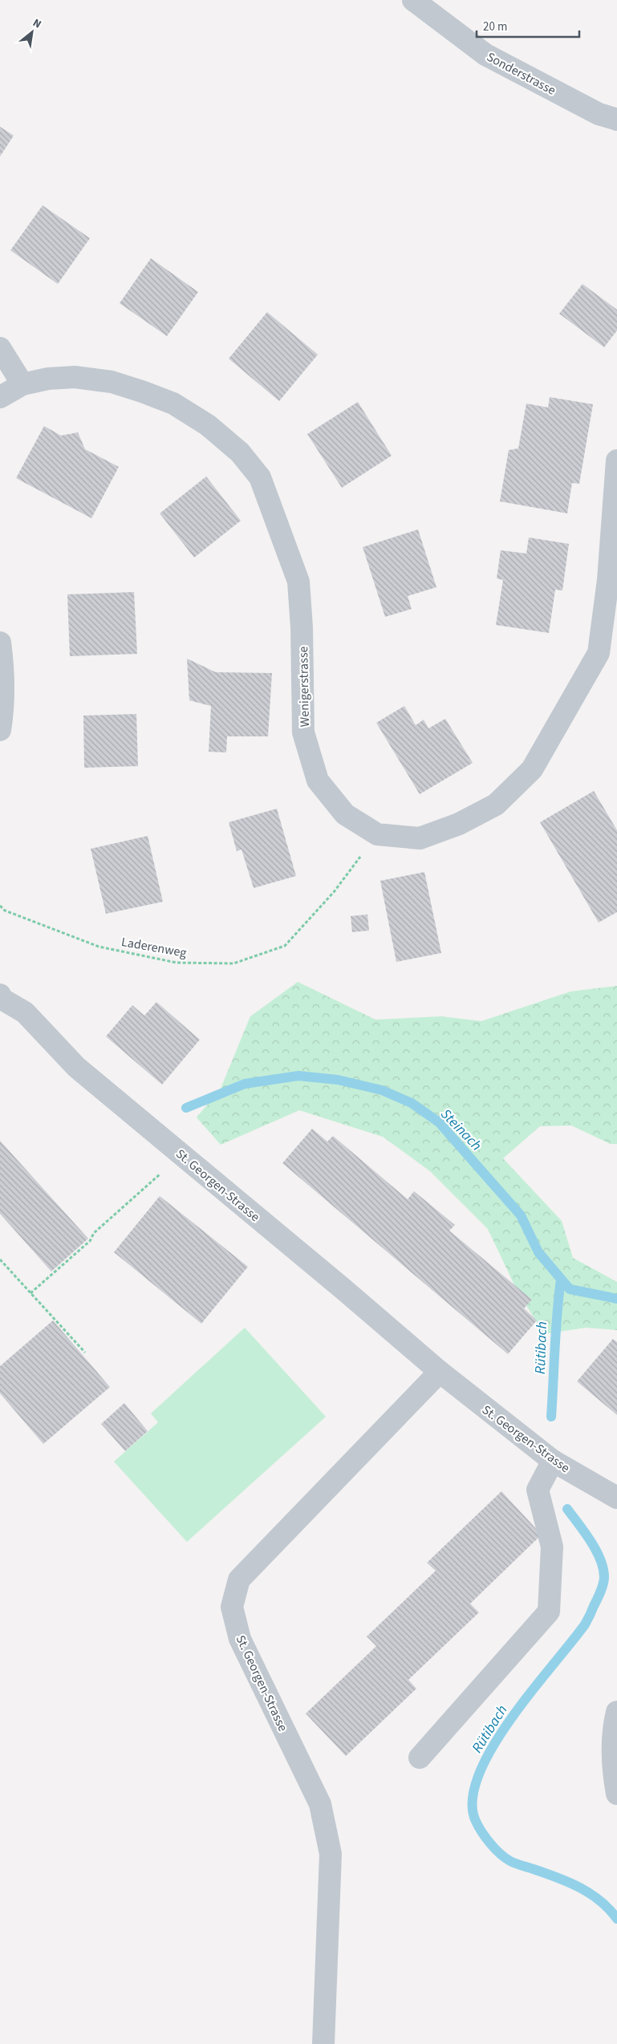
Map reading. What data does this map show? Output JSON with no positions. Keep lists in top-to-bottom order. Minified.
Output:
{"streets":{"street":["Sonderstrasse","Wenigerstrasse","St. Georgen-Strasse"],"path":["Laderenweg"]},"crossings":[["Wenigerstrasse","Laderenweg"]],"water":["Steinach","Rütibach"],"scale_bar":"20 m","north":"top right"}
